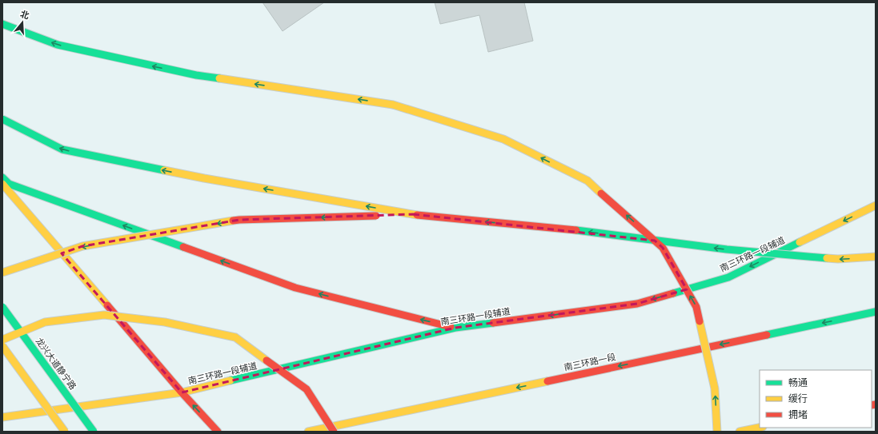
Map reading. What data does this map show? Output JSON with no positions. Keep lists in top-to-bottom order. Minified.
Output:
{"streets":{"main road":["南三环路一段辅道","南三环路一段","龙兴大道静宁路"]},"one_way":["南三环路一段"],"legend":["畅通","缓行","拥堵"],"north":"top"}
